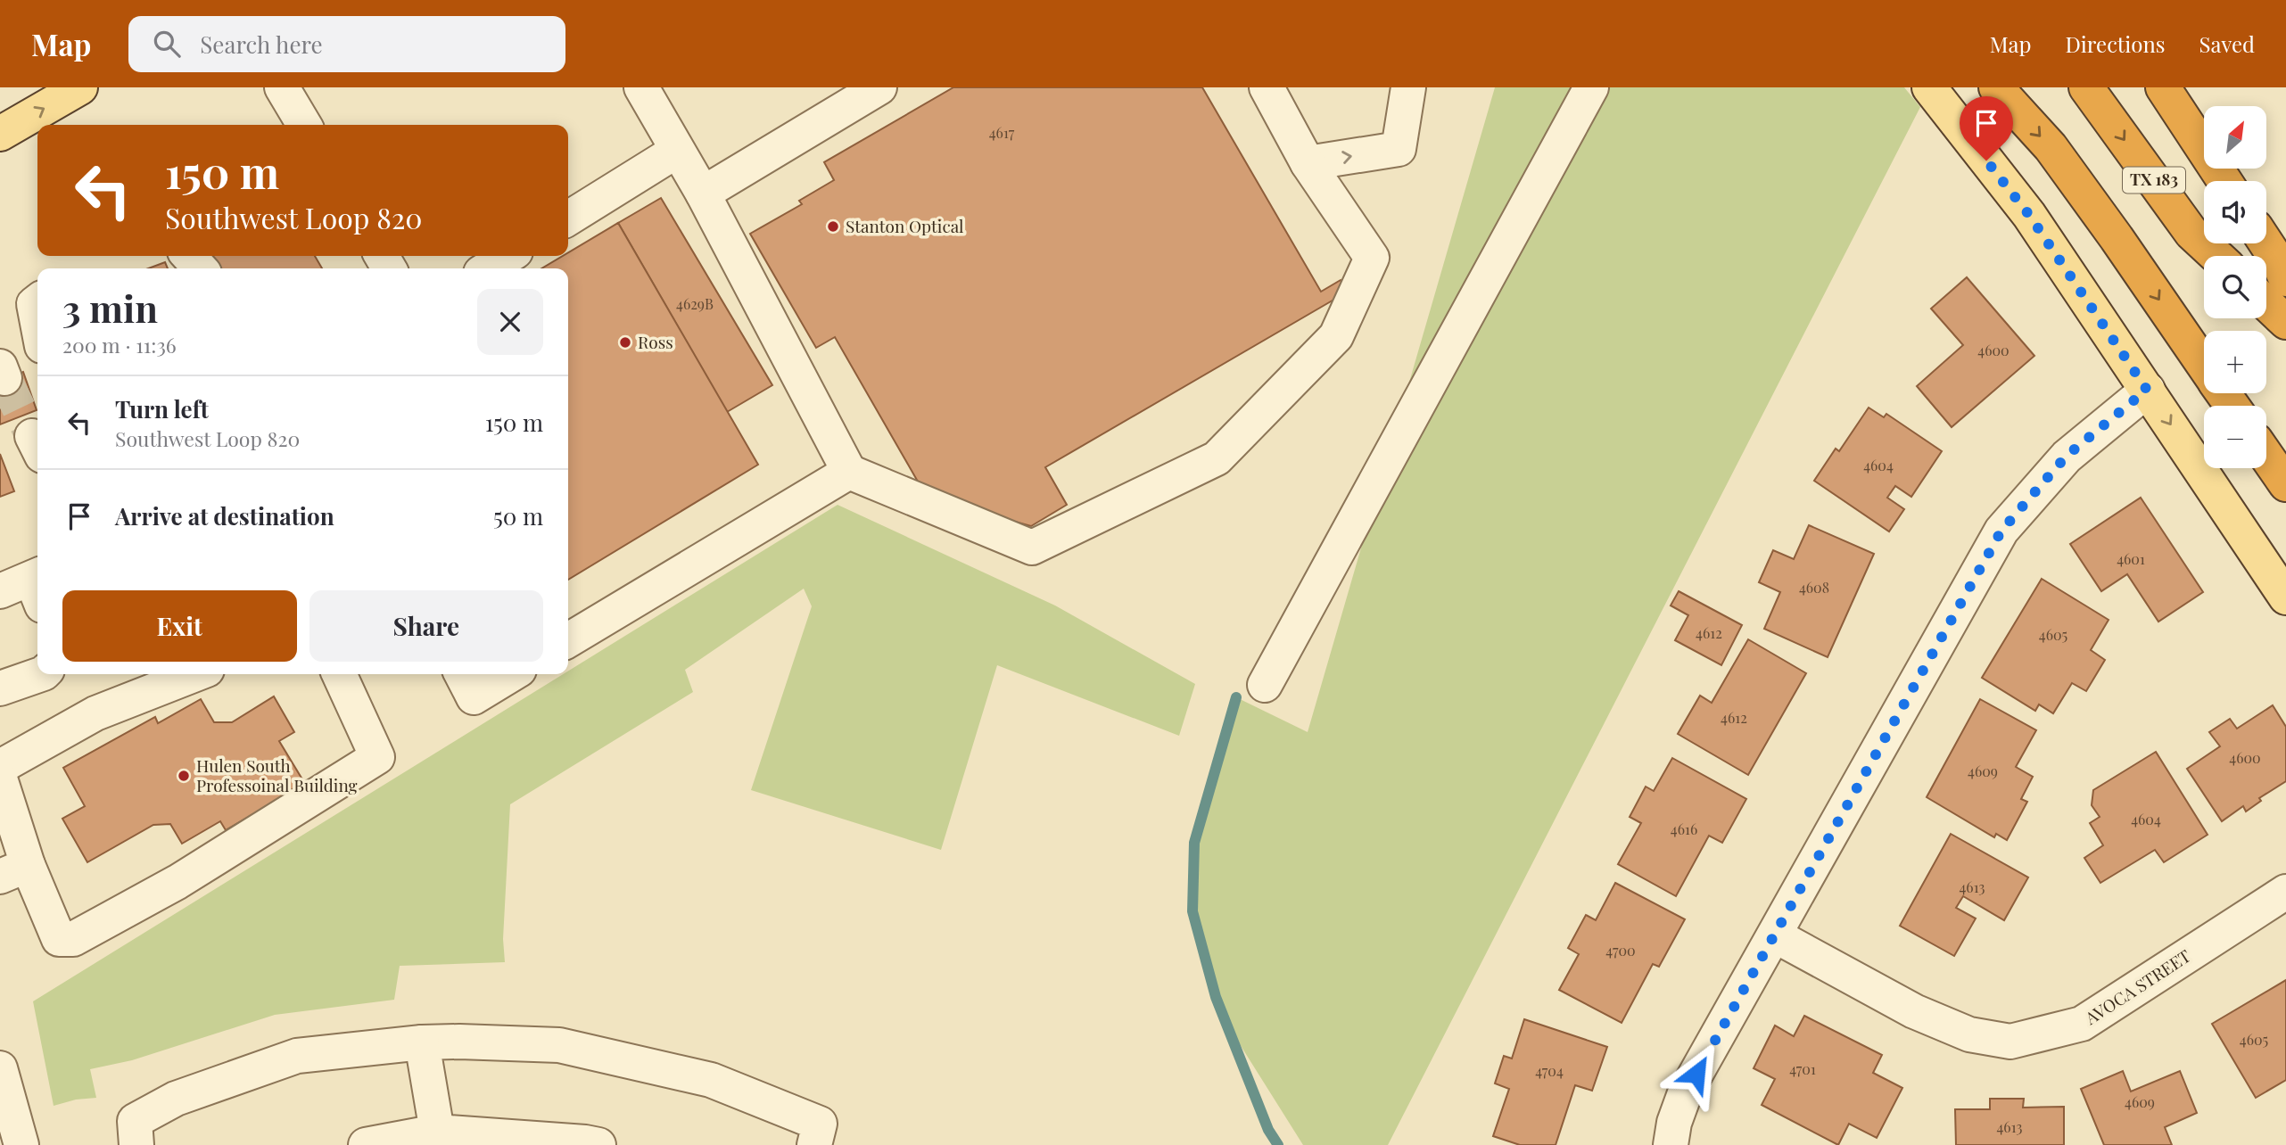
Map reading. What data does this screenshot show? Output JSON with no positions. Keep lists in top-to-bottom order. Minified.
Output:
{"streets":{"highway":["TX 183"],"street":["AVOCA STREET"]},"places":["Stanton Optical","Ross","Hulen South Professoinal Building"],"house_numbers":["4617","4629B","4600","4604","4601","4608","4612","4605","4612","4600","4609","4604","4616","4613","4700","4605","4701","4704","4609","4613"],"north":"top right","page":{"header":"Map","search":"Search here","nav":["Map","Directions","Saved"],"map_buttons":["+","−"],"turn":["150 m","Southwest Loop 820"],"heading":["3 min","200 m · 11:36"],"list":[{"name":"Turn left","note":"Southwest Loop 820","value":"150 m"},{"name":"Arrive at destination","value":"50 m"}],"buttons":["Exit","Share"]}}
